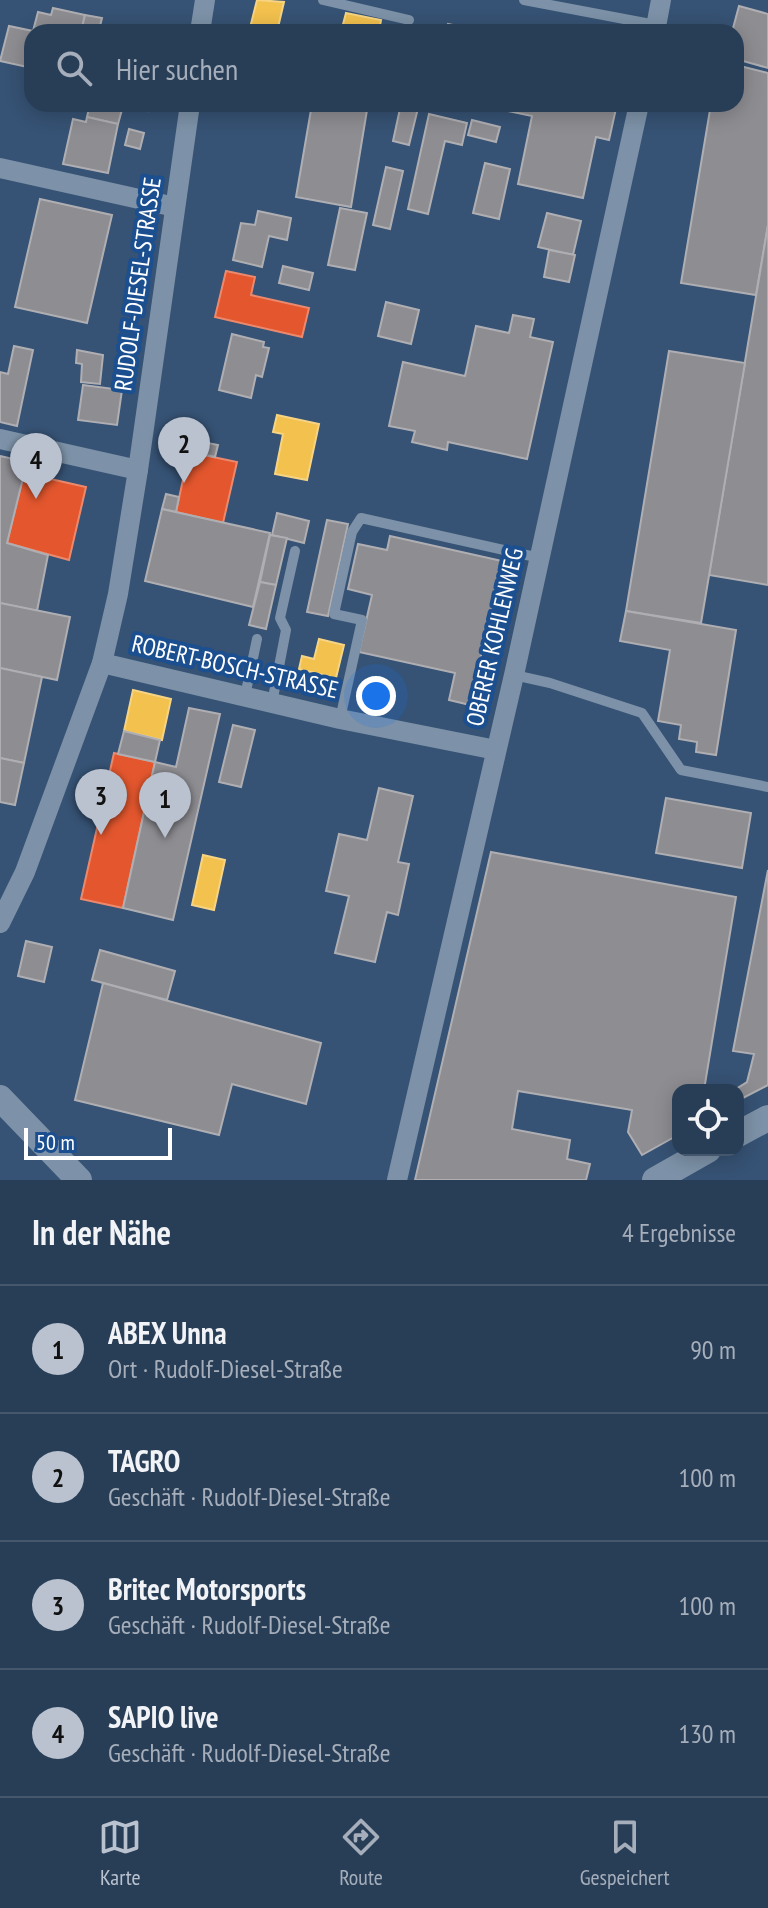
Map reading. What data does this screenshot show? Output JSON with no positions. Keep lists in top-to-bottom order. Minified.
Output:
{"streets":{"street":["RUDOLF-DIESEL-STRASSE","OBERER KOHLENWEG","ROBERT-BOSCH-STRASSE"]},"crossings":[["RUDOLF-DIESEL-STRASSE","ROBERT-BOSCH-STRASSE"],["OBERER KOHLENWEG","ROBERT-BOSCH-STRASSE"]],"scale_bar":"50 m","page":{"search":"Hier suchen","pins":["2","4","3","1"],"scale":"50 m","heading":["In der Nähe","4 Ergebnisse"],"list":[{"mark":"1","name":"ABEX Unna","note":"Ort · Rudolf-Diesel-Straße","value":"90 m"},{"mark":"2","name":"TAGRO","note":"Geschäft · Rudolf-Diesel-Straße","value":"100 m"},{"mark":"3","name":"Britec Motorsports","note":"Geschäft · Rudolf-Diesel-Straße","value":"100 m"},{"mark":"4","name":"SAPIO live","note":"Geschäft · Rudolf-Diesel-Straße","value":"130 m"}],"nav":["Karte","Route","Gespeichert"]}}
